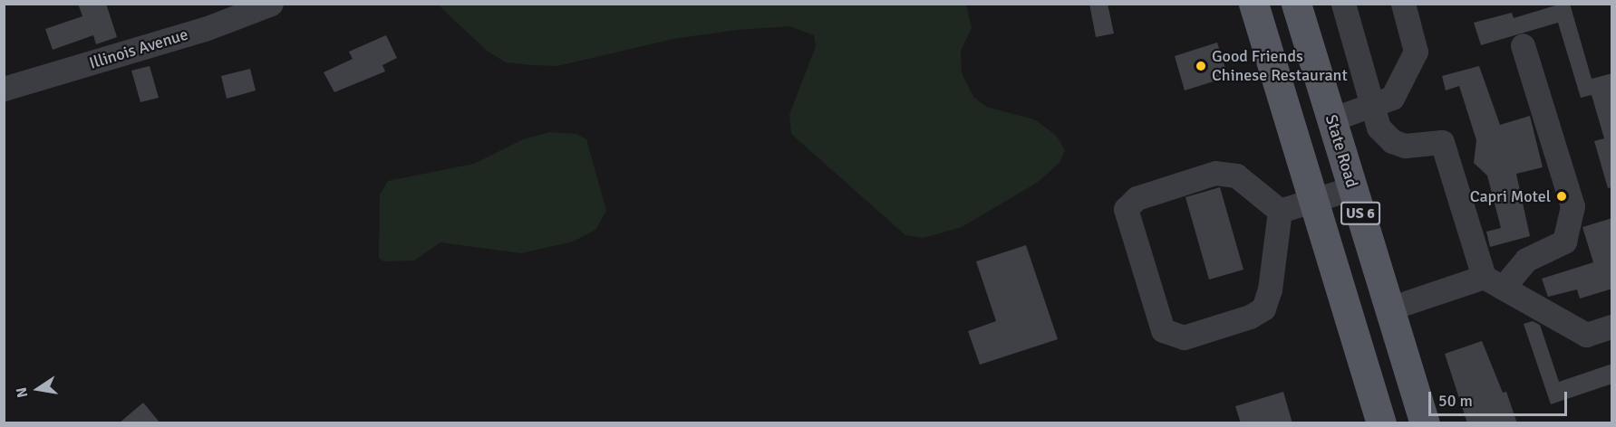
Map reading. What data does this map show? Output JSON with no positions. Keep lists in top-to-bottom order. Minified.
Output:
{"streets":{"main road":["State Road","US 6"],"street":["Illinois Avenue"]},"places":["Good Friends Chinese Restaurant","Capri Motel"],"scale_bar":"50 m","north":"left"}
